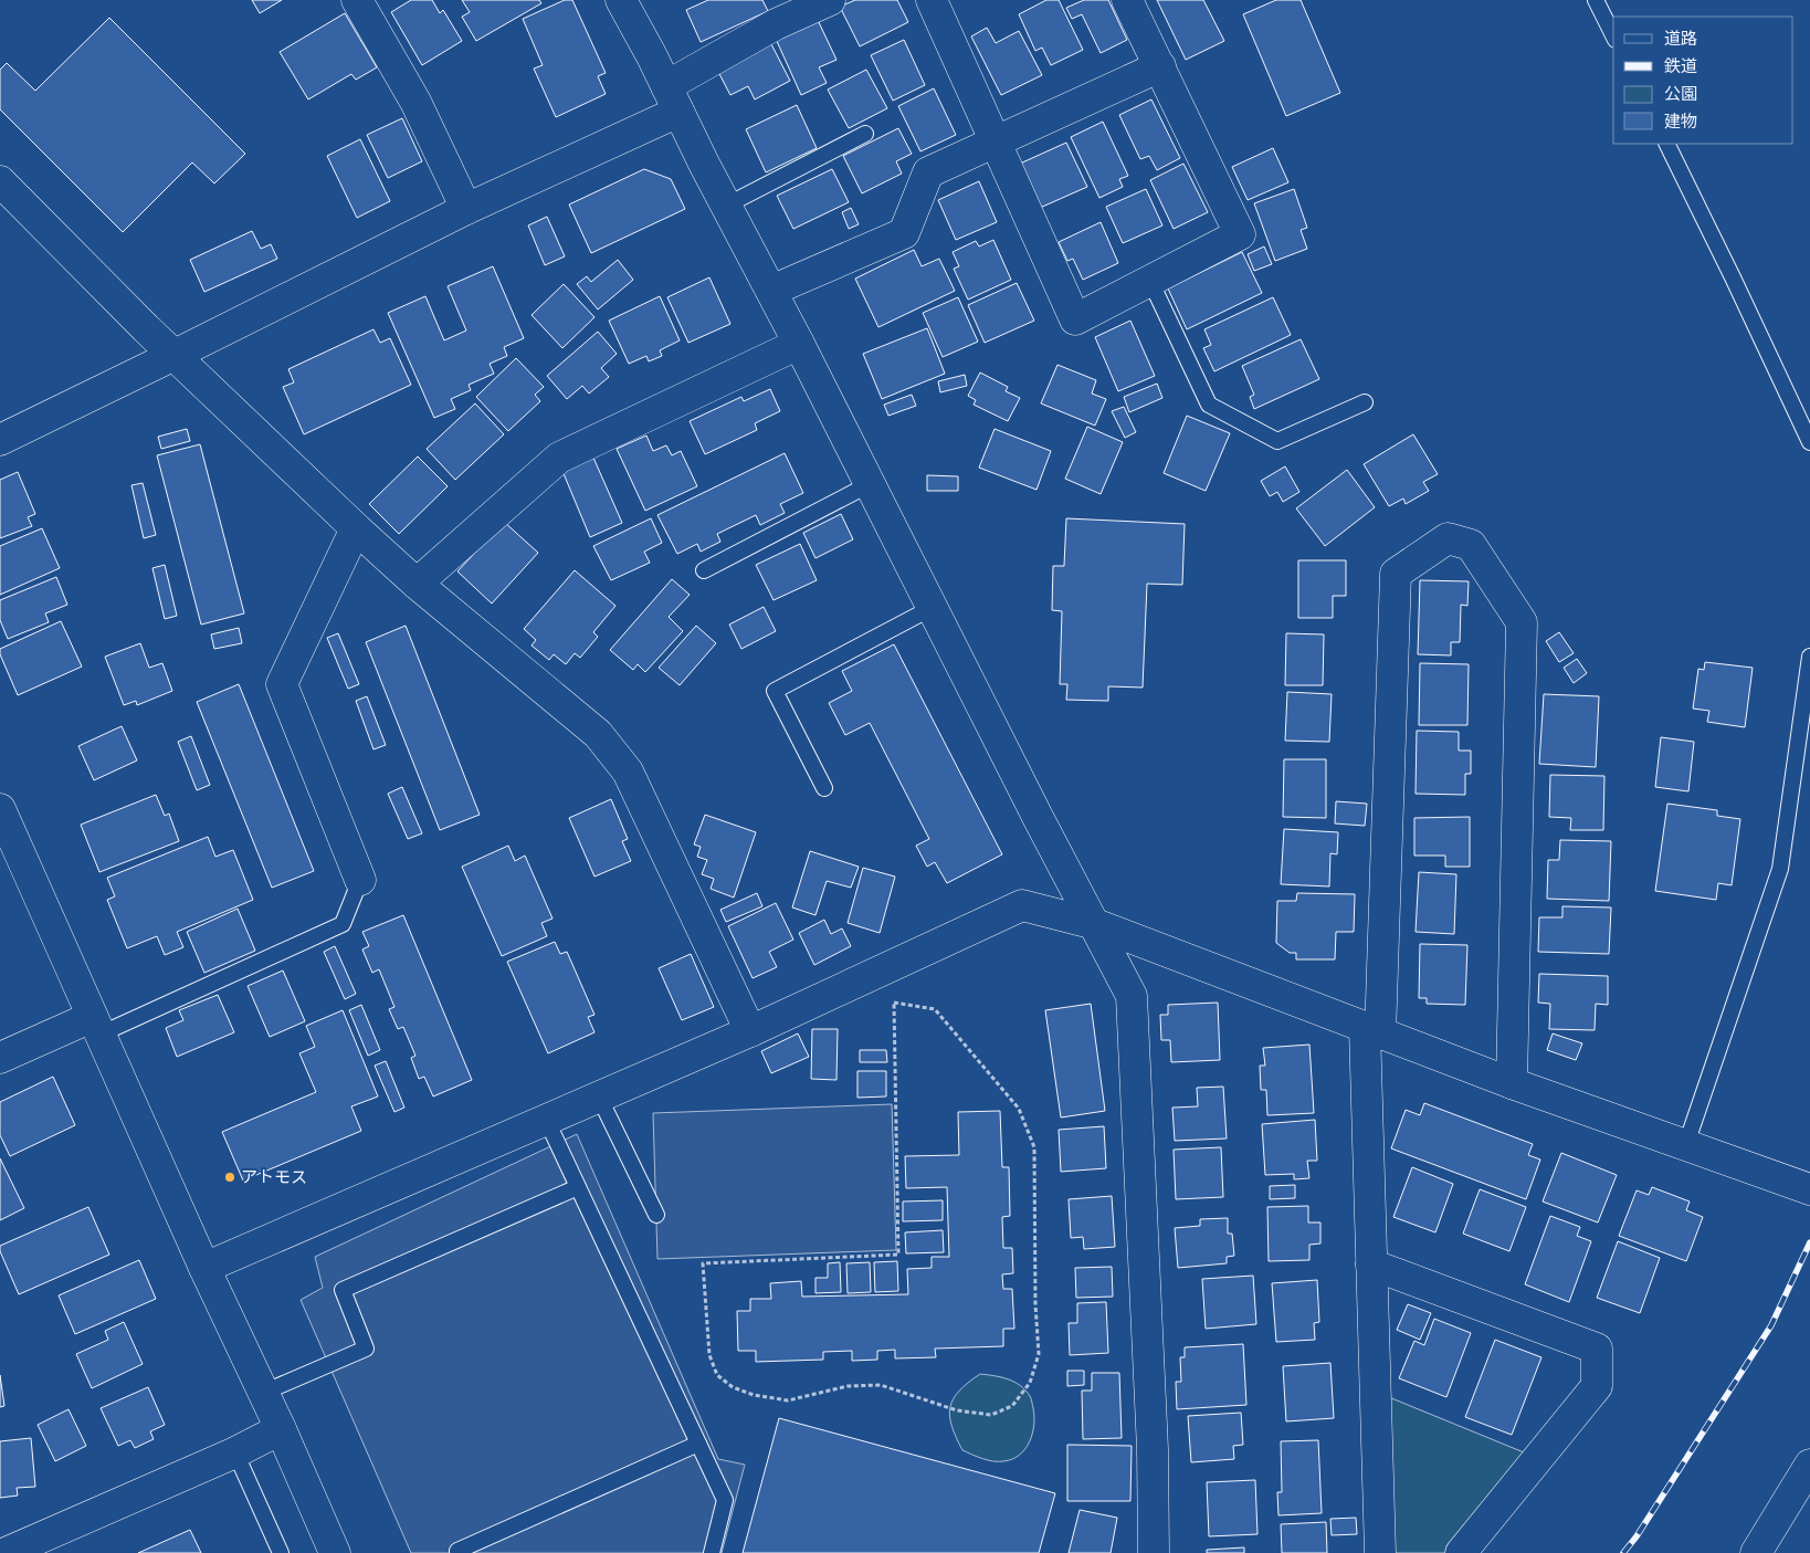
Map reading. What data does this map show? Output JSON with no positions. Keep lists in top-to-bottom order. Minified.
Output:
{"places":["アトモス"],"legend":["道路","鉄道","公園","建物"]}
